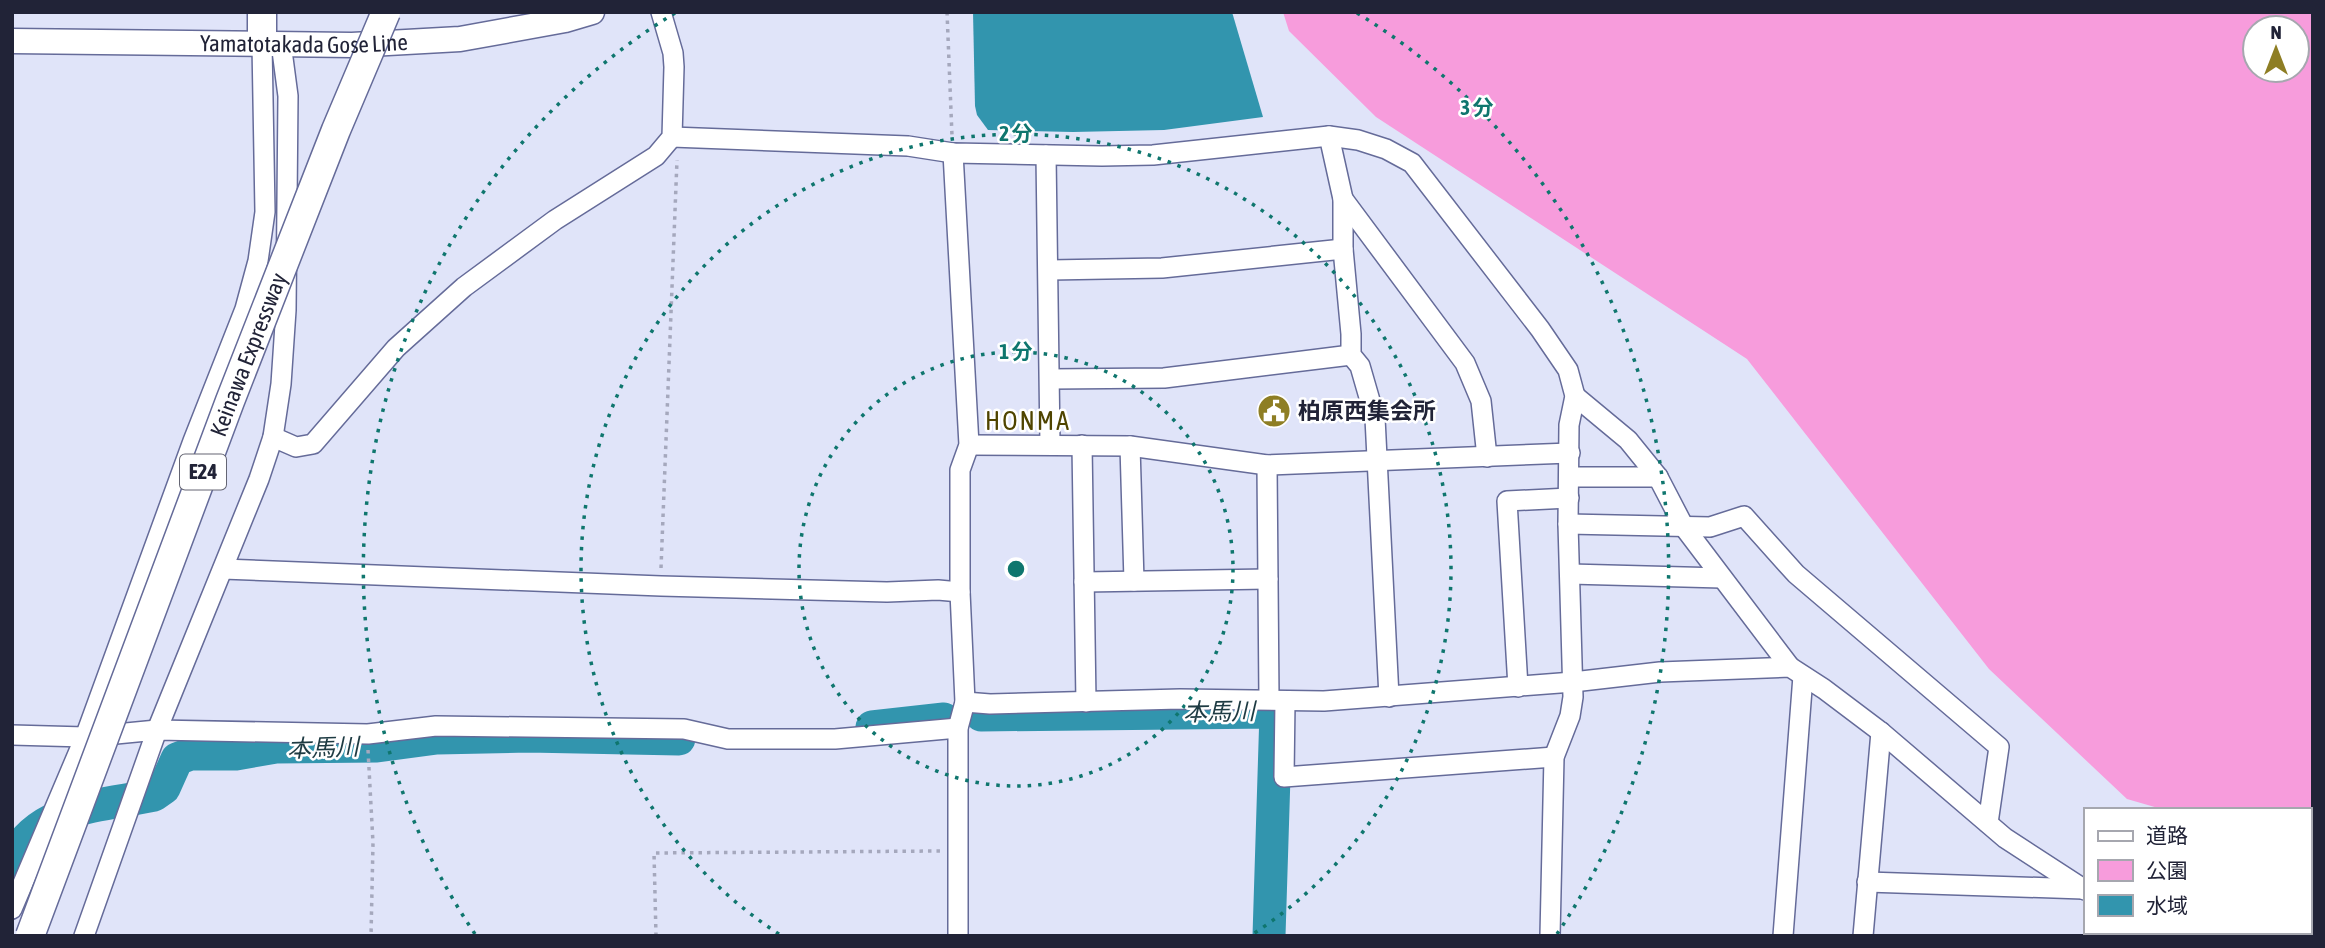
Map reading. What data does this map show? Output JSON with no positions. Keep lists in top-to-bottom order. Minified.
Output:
{"streets":{"highway":["Keinawa Expressway","E24"],"main road":["Yamatotakada Gose Line"]},"districts":["HONMA"],"water":["本馬川"],"places":{"public building":["柏原西集会所"]},"legend":["道路","公園","水域"],"north":"top","rings":["3 分","2 分","1 分"]}
